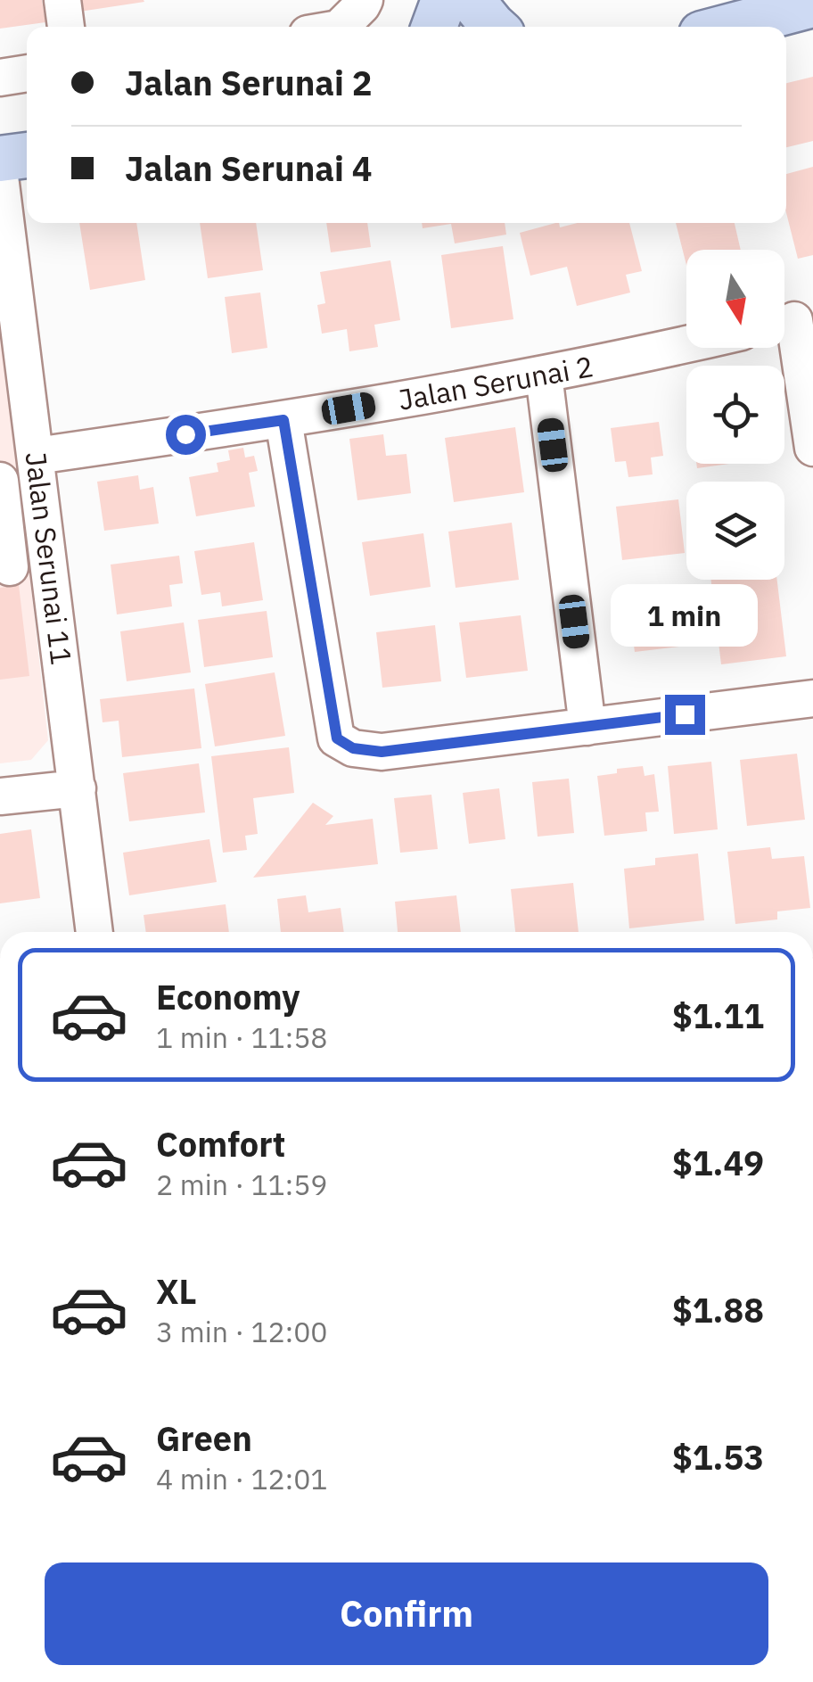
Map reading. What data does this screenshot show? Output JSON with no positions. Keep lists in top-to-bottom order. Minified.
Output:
{"streets":{"street":["Jalan Serunai 2","Jalan Serunai 11"]},"crossings":[["Jalan Serunai 2","Jalan Serunai 11"]],"north":"bottom","page":{"banner":["Jalan Serunai 2","Jalan Serunai 4"],"bubble":"1 min","list":[{"name":"Economy","note":"1 min · 11:58","value":"$1.11"},{"name":"Comfort","note":"2 min · 11:59","value":"$1.49"},{"name":"XL","note":"3 min · 12:00","value":"$1.88"},{"name":"Green","note":"4 min · 12:01","value":"$1.53"}],"buttons":"Confirm"}}
